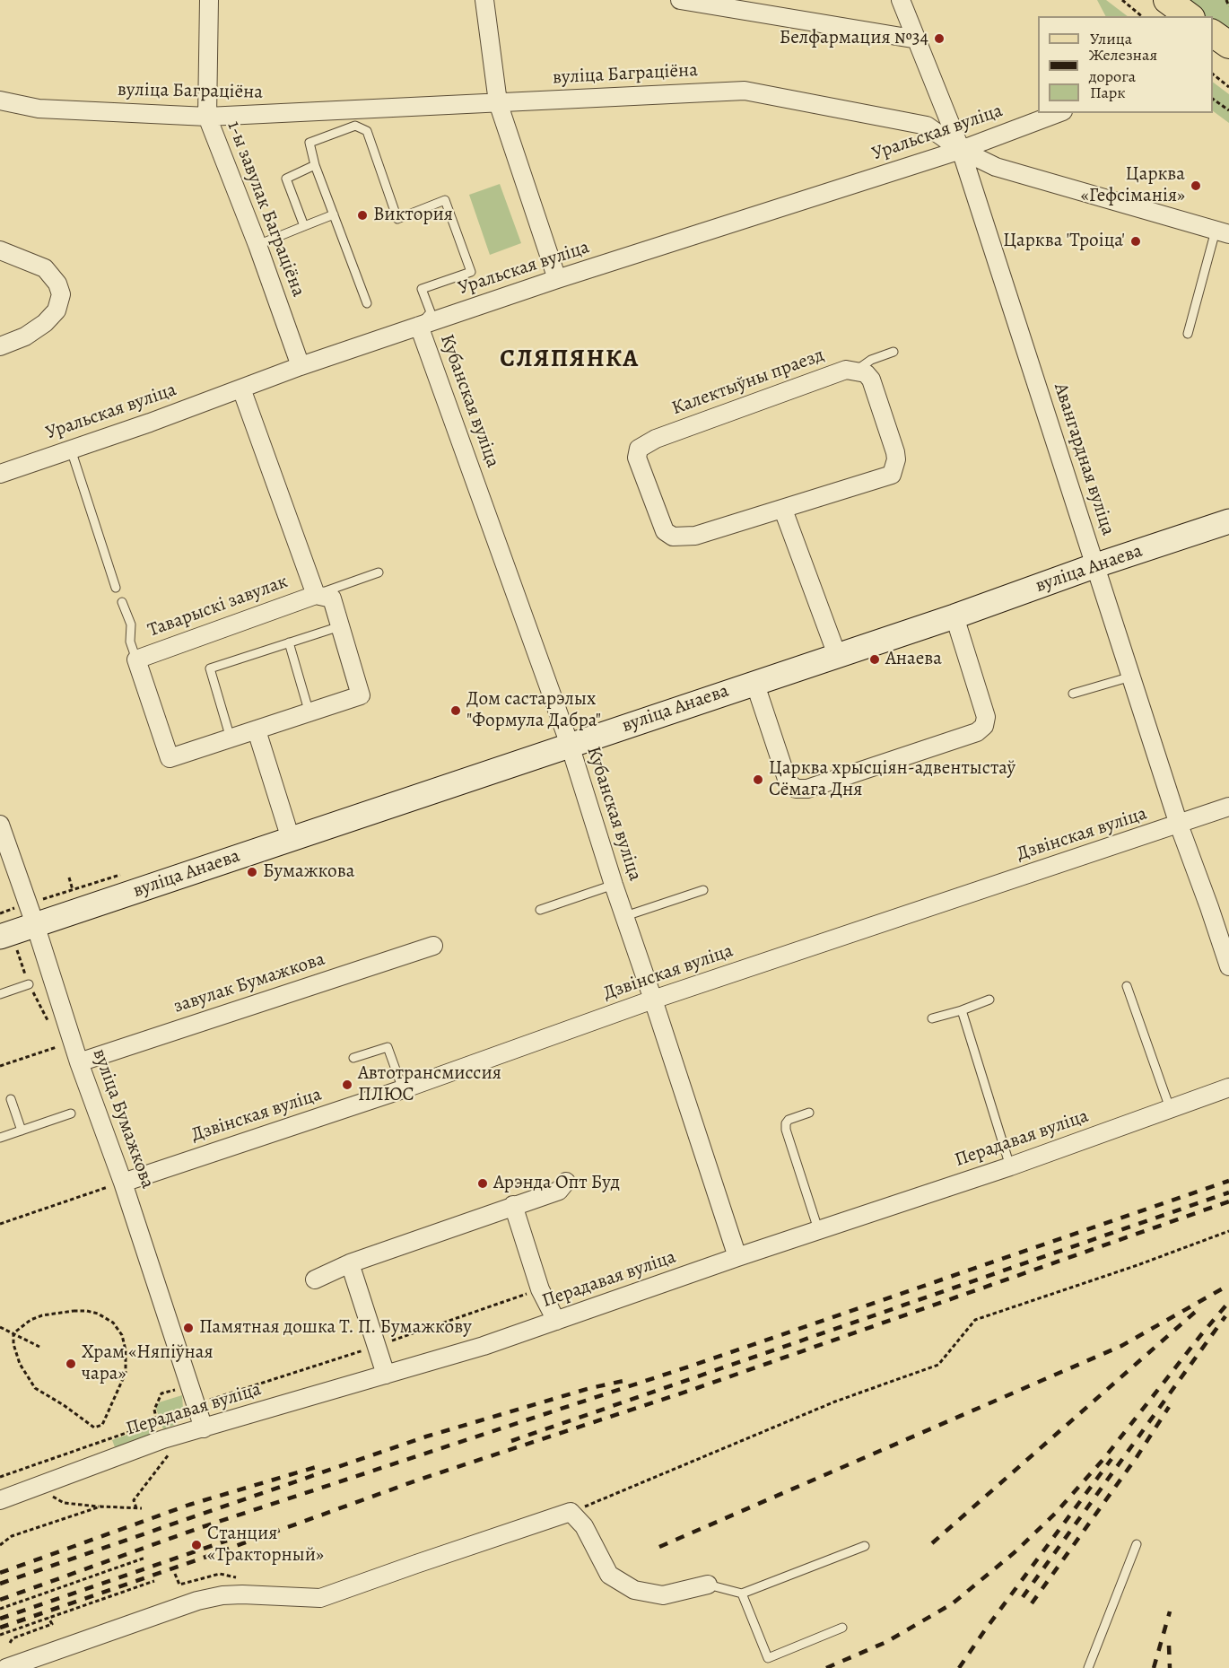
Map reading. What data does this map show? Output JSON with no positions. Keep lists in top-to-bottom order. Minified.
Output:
{"streets":{"street":["вуліца Баграціёна","Уральская вуліца","1-ы завулак Баграціёна","Калектыўны праезд","Кубанская вуліца","Авангардная вуліца","вуліца Анаева","Таварыскі завулак","Дзвінская вуліца","завулак Бумажкова","вуліца Бумажкова","Перадавая вуліца"]},"crossings":[["вуліца Баграціёна","Уральская вуліца"],["вуліца Баграціёна","1-ы завулак Баграціёна"],["вуліца Баграціёна","Авангардная вуліца"],["Уральская вуліца","1-ы завулак Баграціёна"],["Уральская вуліца","Кубанская вуліца"],["Уральская вуліца","Авангардная вуліца"],["Уральская вуліца","Таварыскі завулак"],["Кубанская вуліца","вуліца Анаева"],["Кубанская вуліца","Дзвінская вуліца"],["Кубанская вуліца","Перадавая вуліца"],["Авангардная вуліца","вуліца Анаева"],["Авангардная вуліца","Дзвінская вуліца"],["вуліца Анаева","вуліца Бумажкова"],["Дзвінская вуліца","вуліца Бумажкова"],["завулак Бумажкова","вуліца Бумажкова"],["вуліца Бумажкова","Перадавая вуліца"]],"districts":["СЛЯПЯНКА"],"places":["Белфармация №34","Царква «Гефсіманія»","Виктория","Царква 'Троіца'","Анаева","Дом састарэлых \"Формула Дабра\"","Царква хрысціян-адвентыстаў Сёмага Дня","Бумажкова","Автотрансмиссия ПЛЮС","Арэнда Опт Буд","Памятная дошка Т. П. Бумажкову","Храм «Няпіўная чара»","Станция «Тракторный»"],"legend":["Улица","Железная дорога","Парк"]}
